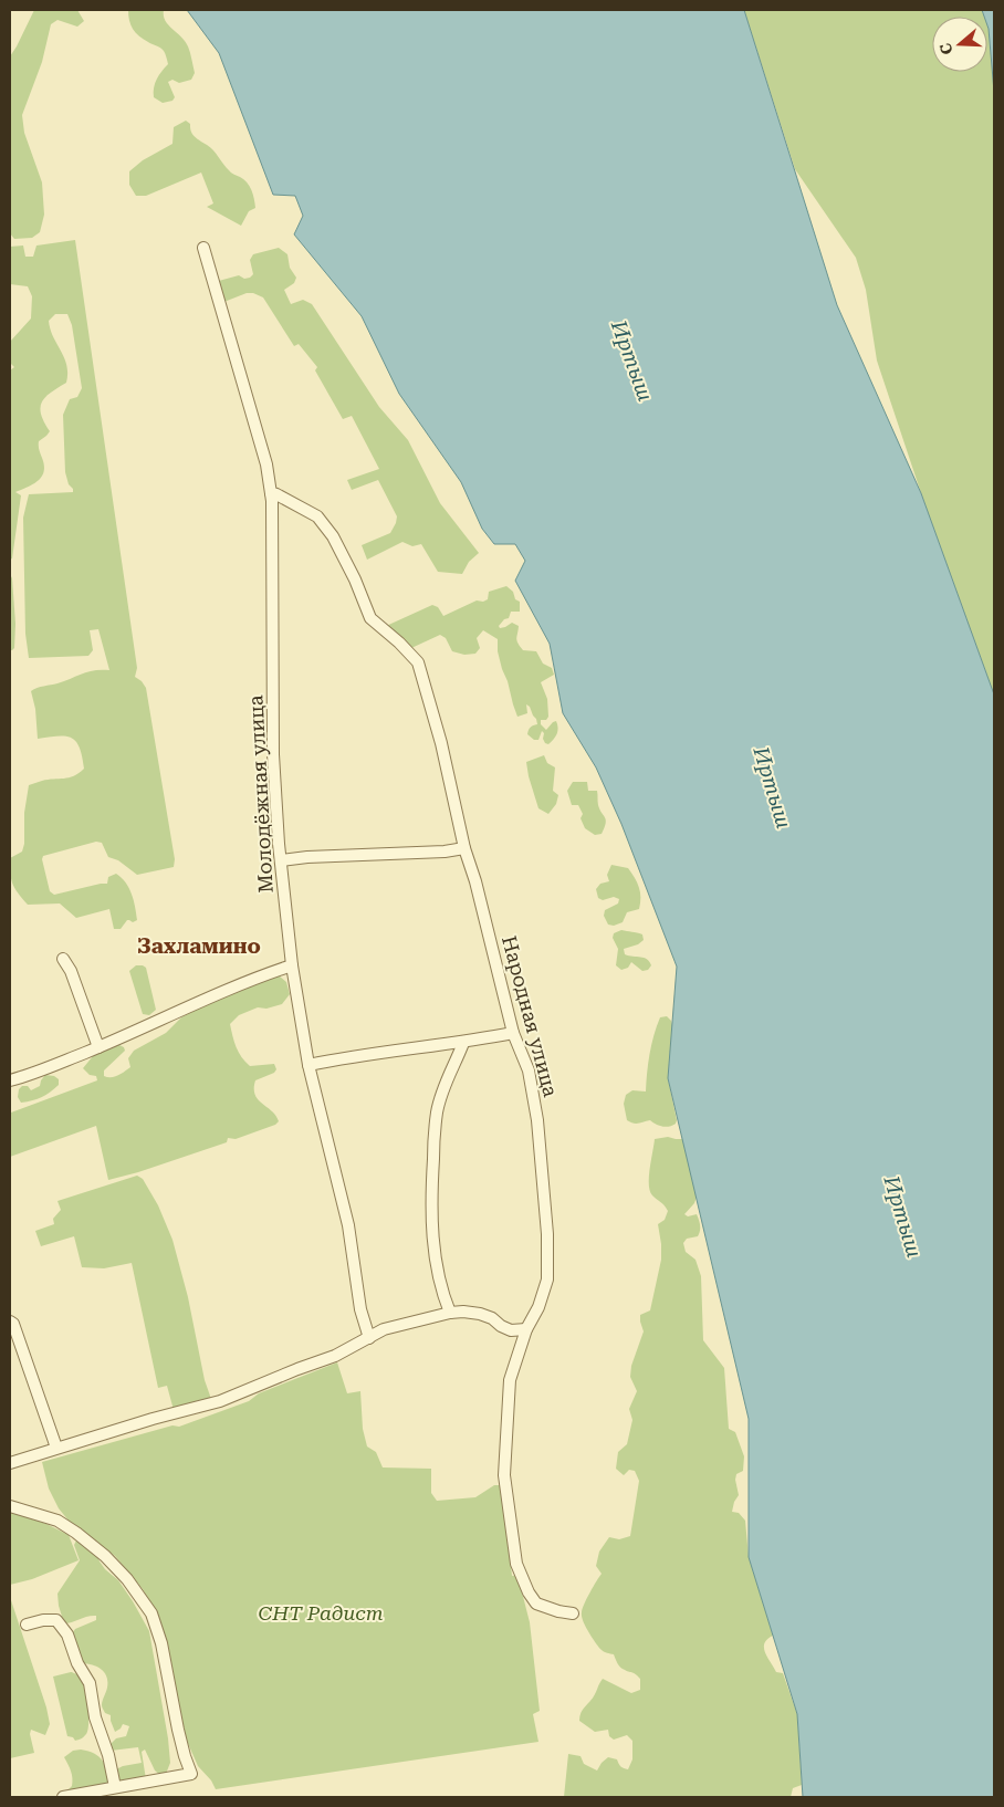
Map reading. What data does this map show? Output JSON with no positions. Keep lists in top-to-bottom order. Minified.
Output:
{"streets":{"street":["Молодёжная улица","Народная улица"]},"crossings":[["Молодёжная улица","Народная улица"]],"districts":["Захламино"],"water":["Иртыш"],"parks":["СНТ Радист"],"north":"left"}
